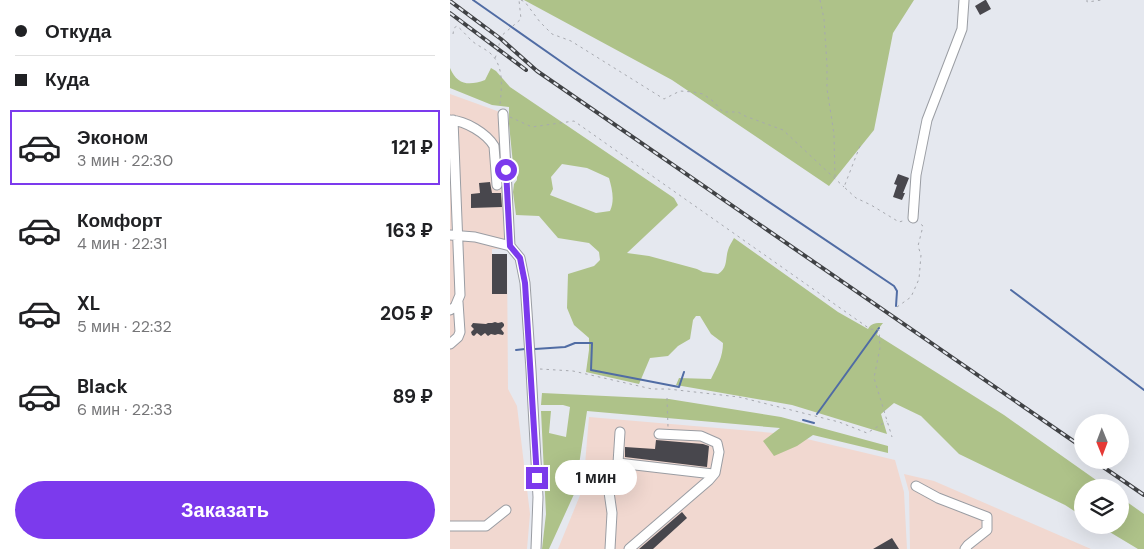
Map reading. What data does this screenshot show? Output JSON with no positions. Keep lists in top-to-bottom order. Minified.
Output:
{"north":"bottom","page":{"banner":["Откуда","Куда"],"list":[{"name":"Эконом","note":"3 мин · 22:30","value":"121 ₽"},{"name":"Комфорт","note":"4 мин · 22:31","value":"163 ₽"},{"name":"XL","note":"5 мин · 22:32","value":"205 ₽"},{"name":"Black","note":"6 мин · 22:33","value":"89 ₽"}],"bubble":"1 мин","buttons":"Заказать"}}
